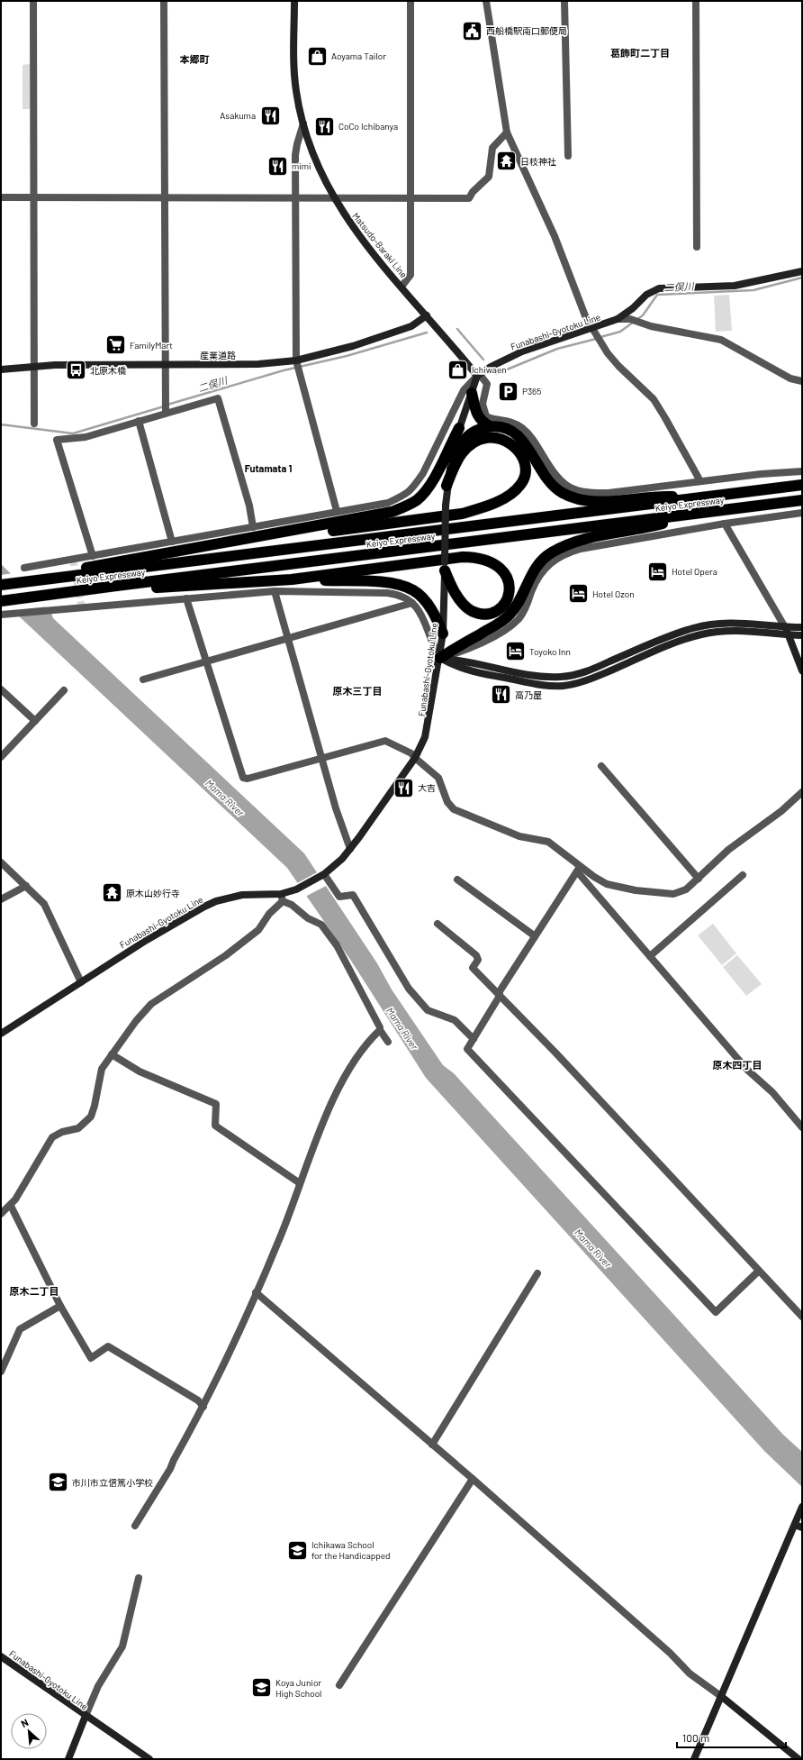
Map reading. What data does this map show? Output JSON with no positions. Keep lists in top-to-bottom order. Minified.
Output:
{"streets":{"highway":["Keiyo Expressway"],"main road":["Matsudo-Baraki Line","Funabashi-Gyotoku Line","産業道路"]},"crossings":[["Matsudo-Baraki Line","Funabashi-Gyotoku Line"],["Matsudo-Baraki Line","産業道路"]],"districts":["葛飾町二丁目","本郷町","Futamata 1","原木三丁目","原木四丁目","原木二丁目"],"water":["二俣川","Mama River"],"places":{"public building":["西船橋駅南口郵便局"],"shop":["Aoyama Tailor","Ichiwaen"],"restaurant":["Asakuma","CoCo Ichibanya","mimi","高乃屋","大吉"],"temple":["日枝神社","原木山妙行寺"],"supermarket":["FamilyMart"],"bus stop":["北原木橋"],"parking":["P365"],"hotel":["Hotel Opera","Hotel Ozon","Toyoko Inn"],"school or university":["市川市立信篤小学校","Ichikawa School for the Handicapped","Koya Junior High School"]},"scale_bar":"100 m","north":"top left"}
